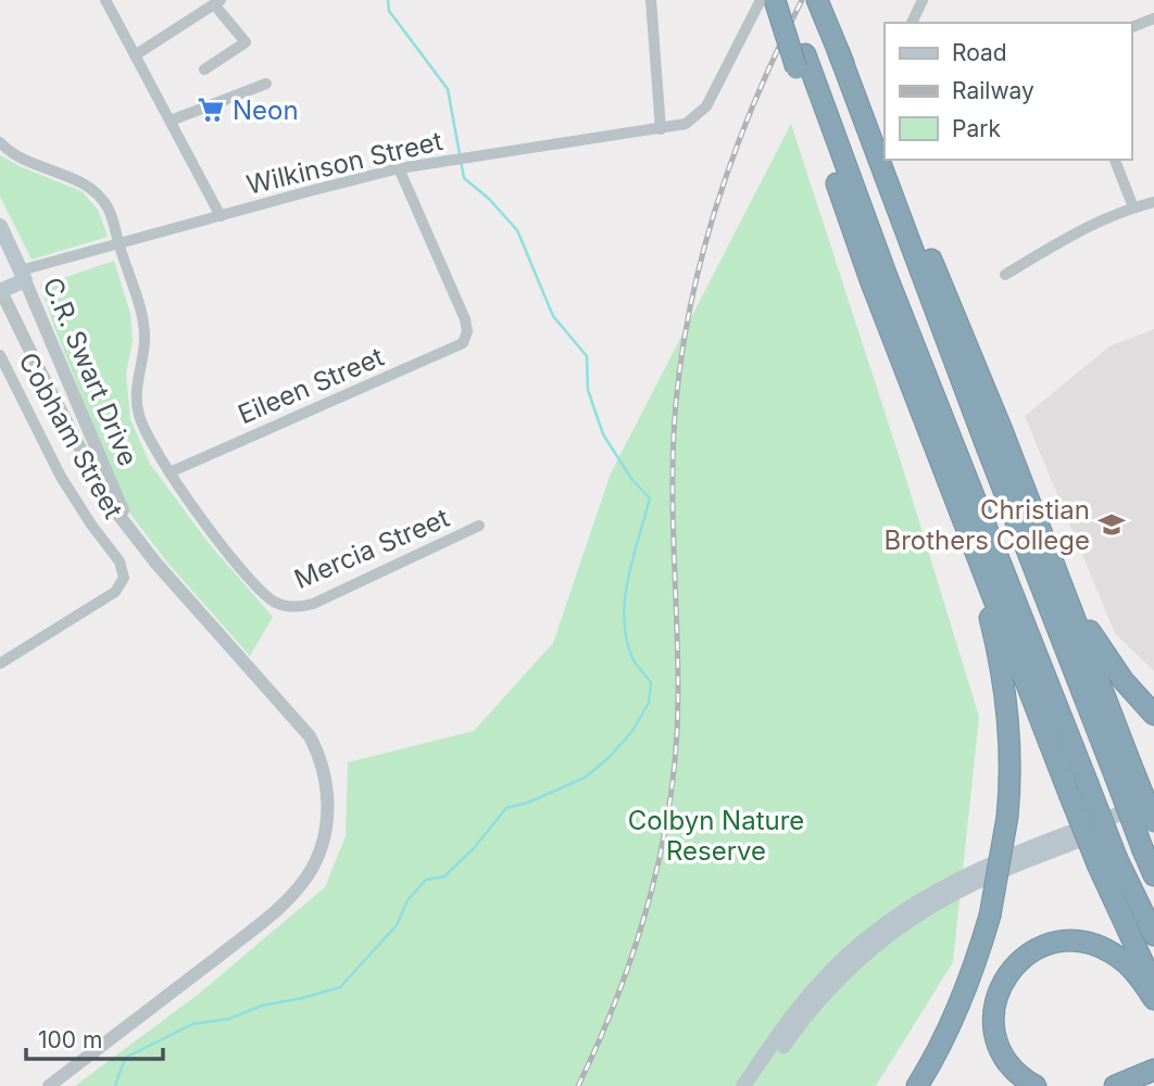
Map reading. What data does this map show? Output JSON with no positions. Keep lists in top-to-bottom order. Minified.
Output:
{"streets":{"main road":["C.R. Swart Drive"],"street":["Wilkinson Street","Eileen Street","Cobham Street","Mercia Street"]},"crossings":[["Wilkinson Street","C.R. Swart Drive"],["Wilkinson Street","Eileen Street"],["Eileen Street","Mercia Street"]],"parks":["Colbyn Nature Reserve"],"places":{"supermarket":["Neon"],"school or university":["Christian Brothers College"]},"legend":["Road","Railway","Park"],"scale_bar":"100 m"}
